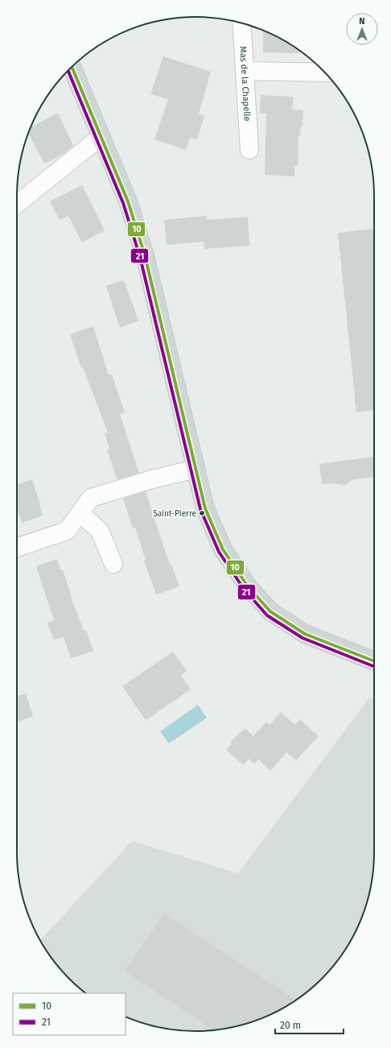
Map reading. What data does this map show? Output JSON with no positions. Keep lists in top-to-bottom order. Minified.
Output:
{"streets":{"street":["Mas de la Chapelle"]},"places":["Saint-Pierre"],"lines":["transit line 10","transit line 21"],"legend":["10","21"],"scale_bar":"20 m","north":"top"}
